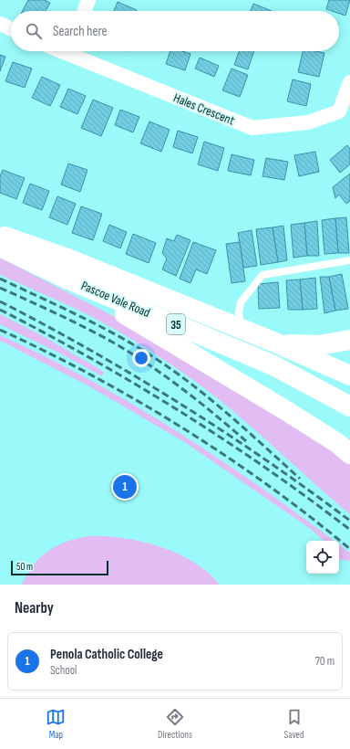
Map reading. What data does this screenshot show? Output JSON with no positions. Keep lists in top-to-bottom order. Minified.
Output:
{"streets":{"main road":["Pascoe Vale Road","35"],"street":["Hales Crescent"]},"scale_bar":"50 m","page":{"search":"Search here","pins":"1","scale":"50 m","heading":"Nearby","list":[{"mark":"1","name":"Penola Catholic College","note":"School","value":"70 m"}],"nav":["Map","Directions","Saved"]}}
